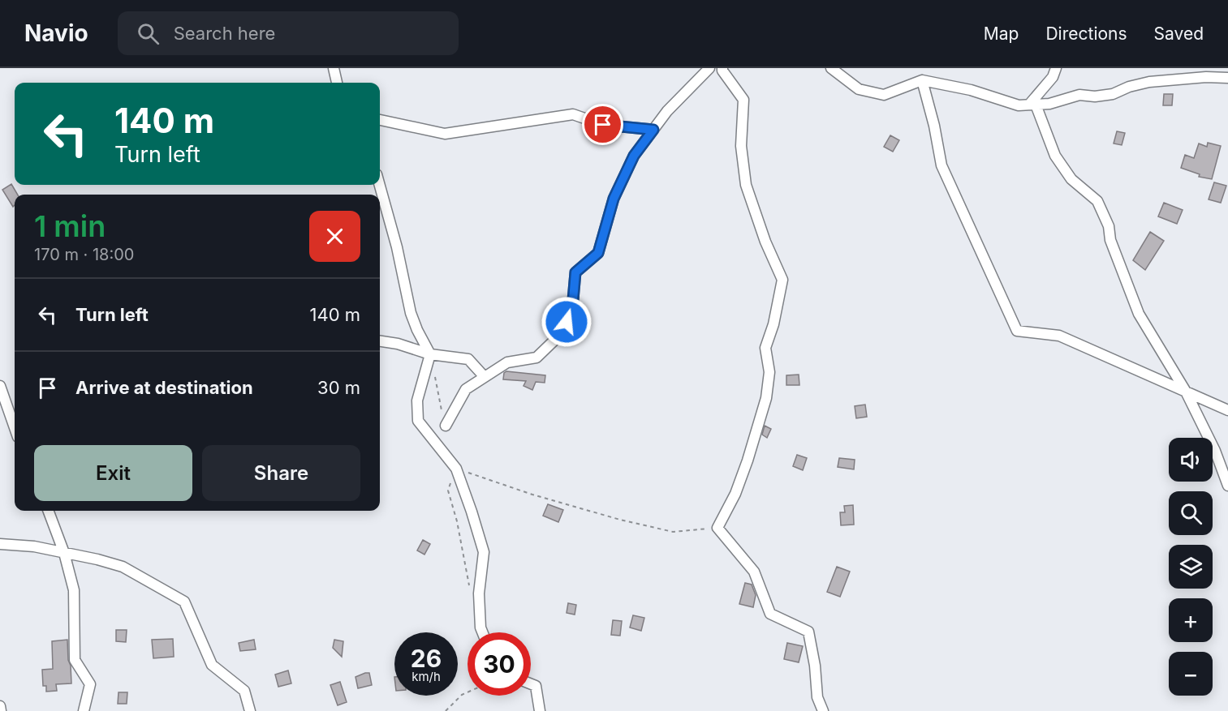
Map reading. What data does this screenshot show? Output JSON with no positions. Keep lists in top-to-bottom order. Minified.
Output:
{"page":{"header":"Navio","search":"Search here","nav":["Map","Directions","Saved"],"turn":["140 m","Turn left"],"heading":["1 min","170 m · 18:00"],"list":[{"name":"Turn left","value":"140 m"},{"name":"Arrive at destination","value":"30 m"}],"buttons":["Exit","Share"],"map_buttons":["+","−"],"speed":"26 km/h","limit":"30"}}
